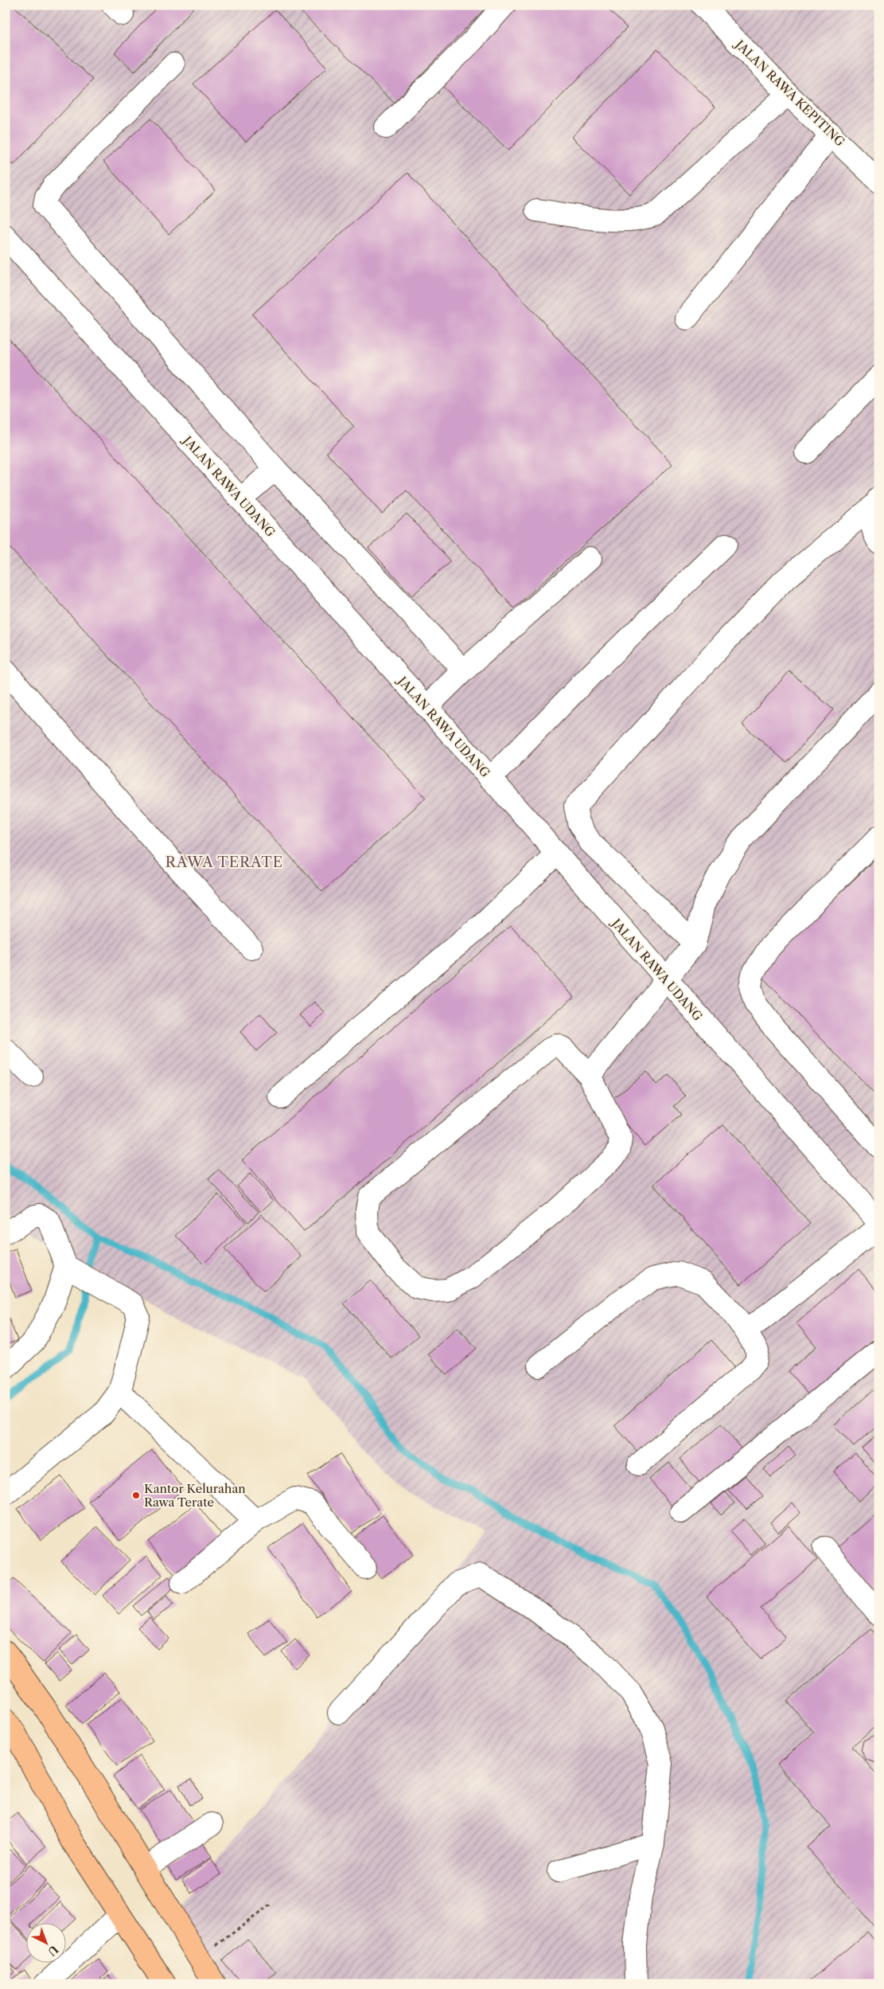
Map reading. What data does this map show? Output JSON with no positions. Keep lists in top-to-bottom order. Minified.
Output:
{"streets":{"street":["JALAN RAWA KEPITING","JALAN RAWA UDANG"]},"districts":["RAWA TERATE"],"places":["Kantor Kelurahan Rawa Terate"],"north":"bottom right"}
